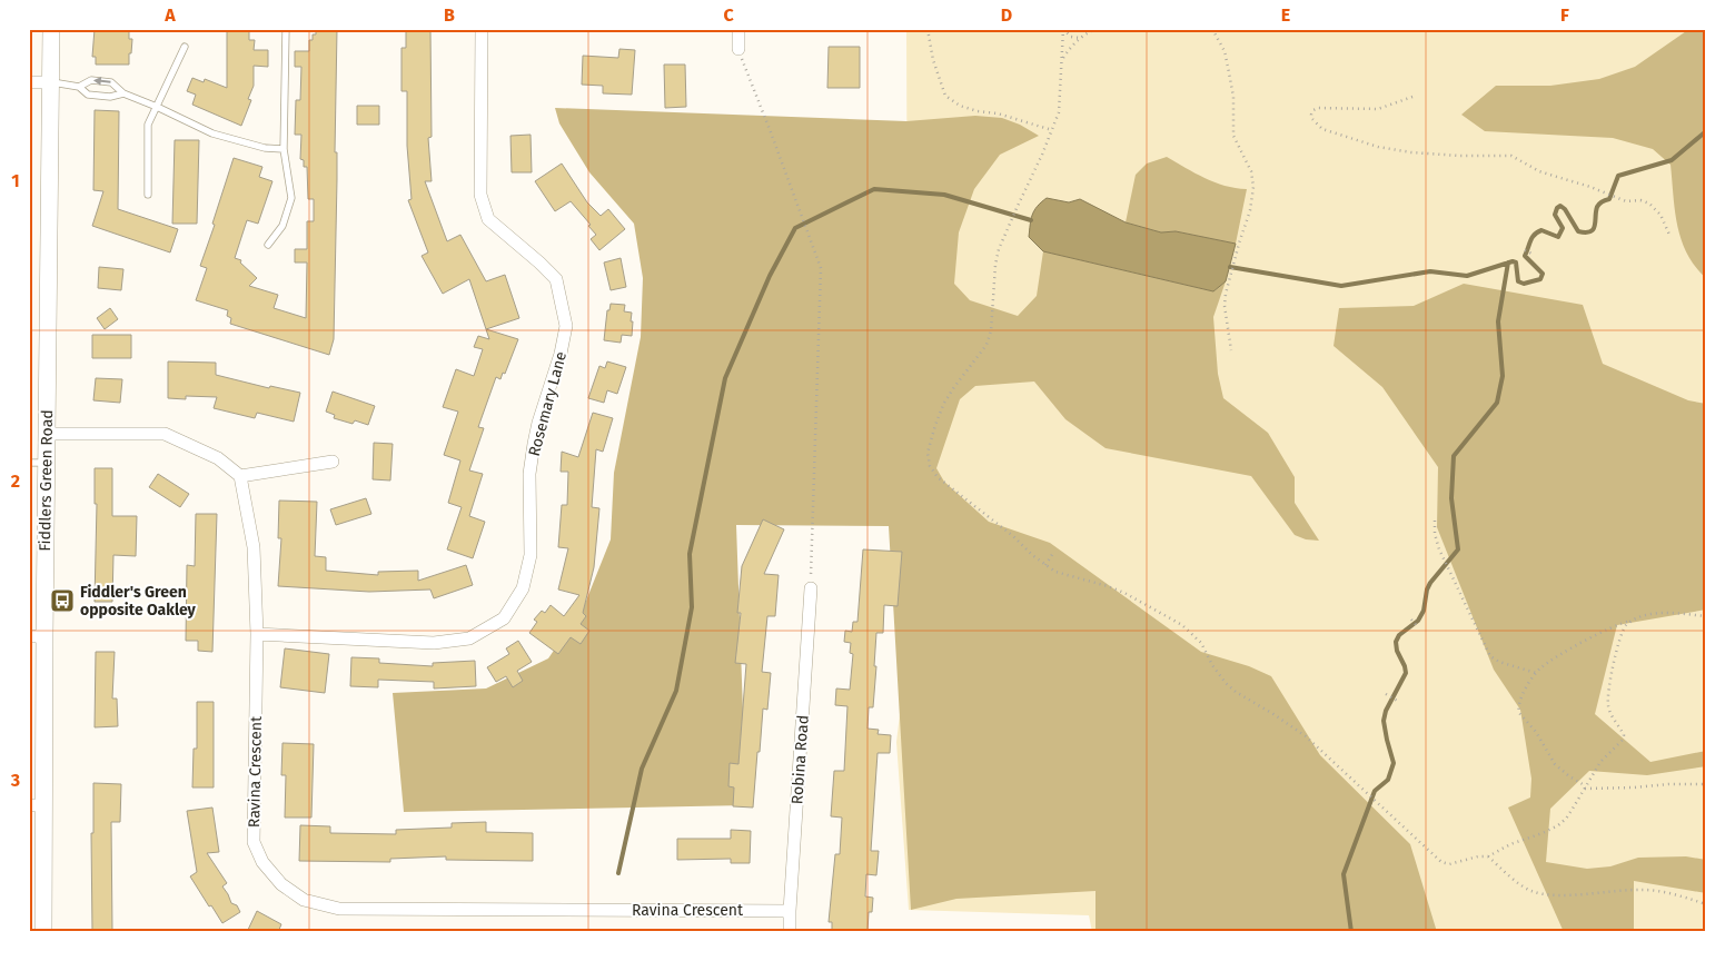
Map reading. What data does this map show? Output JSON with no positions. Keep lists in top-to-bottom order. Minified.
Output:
{"streets":{"main road":["Fiddlers Green Road"],"street":["Rosemary Lane","Robina Road","Ravina Crescent"]},"crossings":[["Rosemary Lane","Ravina Crescent"],["Robina Road","Ravina Crescent"]],"places":{"bus stop":["Fiddler's Green opposite Oakley"]},"grid":{"columns":["A","B","C","D","E","F"],"rows":["1","2","3"]}}
